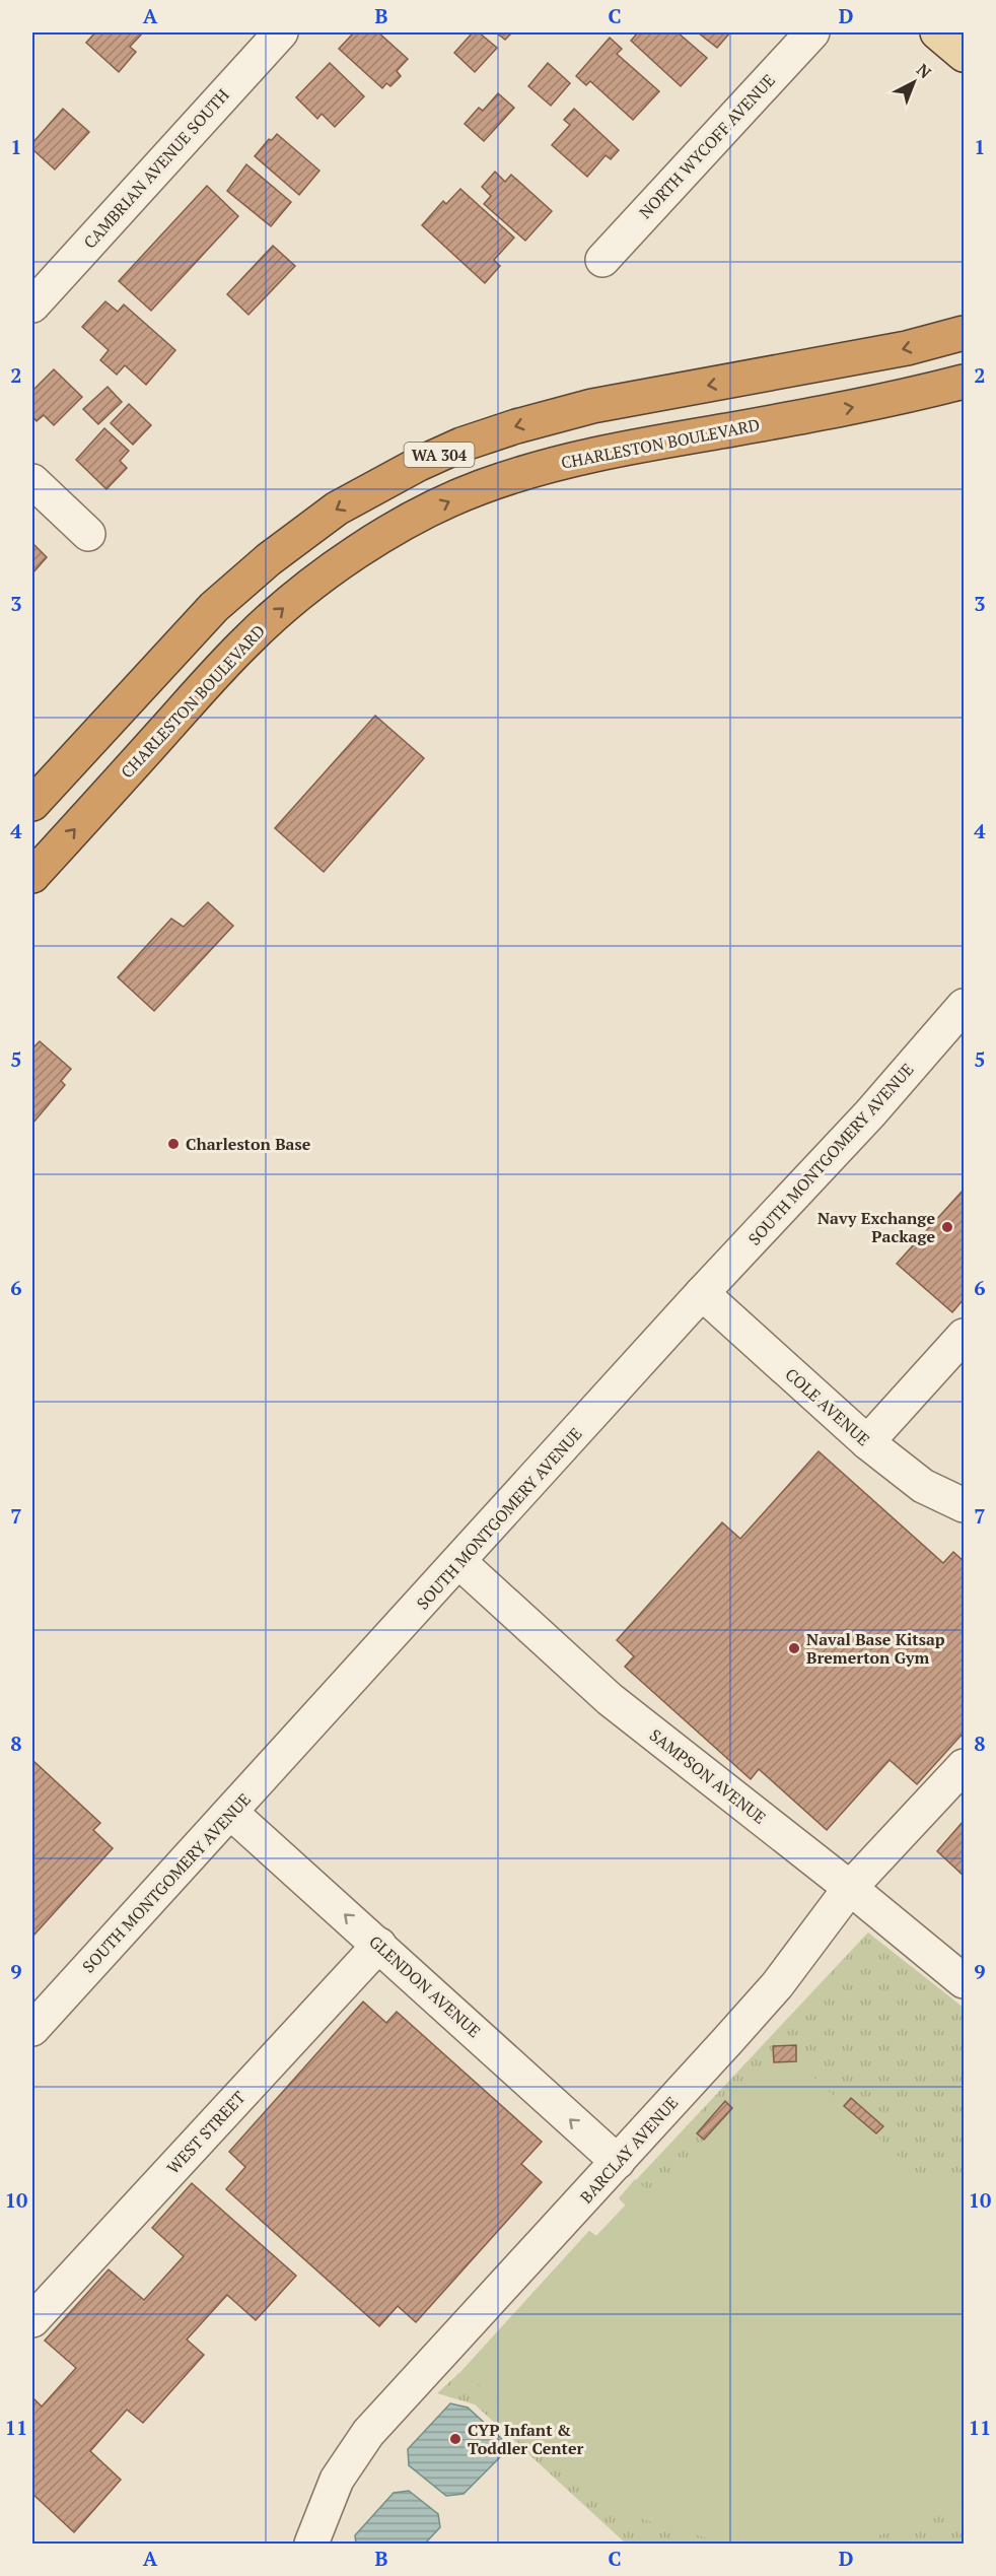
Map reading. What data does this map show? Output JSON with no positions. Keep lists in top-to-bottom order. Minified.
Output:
{"streets":{"highway":["CHARLESTON BOULEVARD","WA 304"],"street":["NORTH WYCOFF AVENUE","CAMBRIAN AVENUE SOUTH","SOUTH MONTGOMERY AVENUE","COLE AVENUE","SAMPSON AVENUE","GLENDON AVENUE","WEST STREET","BARCLAY AVENUE"]},"crossings":[["SOUTH MONTGOMERY AVENUE","COLE AVENUE"],["SOUTH MONTGOMERY AVENUE","SAMPSON AVENUE"],["SOUTH MONTGOMERY AVENUE","GLENDON AVENUE"],["SAMPSON AVENUE","BARCLAY AVENUE"],["GLENDON AVENUE","WEST STREET"],["GLENDON AVENUE","BARCLAY AVENUE"]],"one_way":["GLENDON AVENUE"],"places":["Charleston Base","Navy Exchange Package","Naval Base Kitsap Bremerton Gym","CYP Infant & Toddler Center"],"north":"top right","grid":{"columns":["A","B","C","D"],"rows":["1","2","3","4","5","6","7","8","9","10","11"]}}
